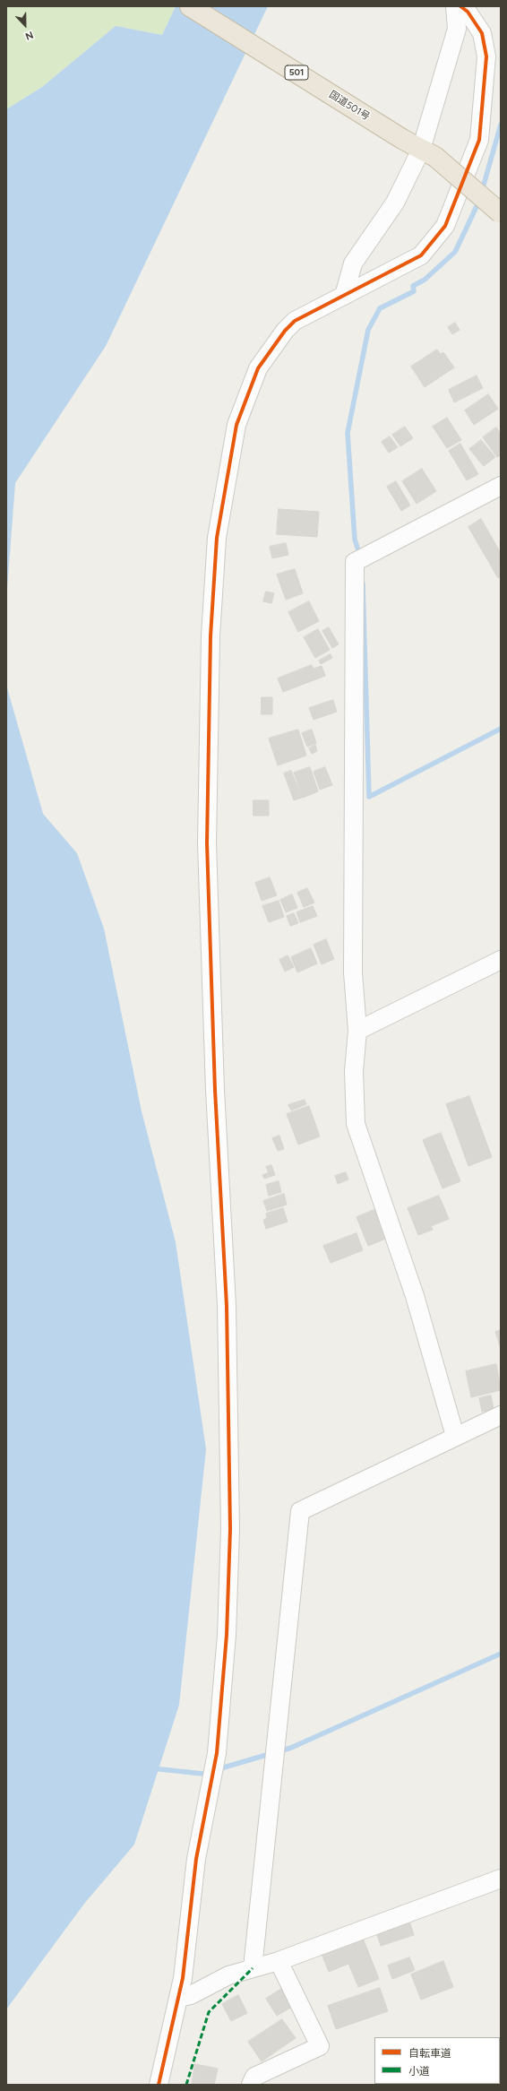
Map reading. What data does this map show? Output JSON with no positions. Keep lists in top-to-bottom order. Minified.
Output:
{"streets":{"highway":["501","国道501号"]},"legend":["自転車道","小道"],"north":"bottom"}
